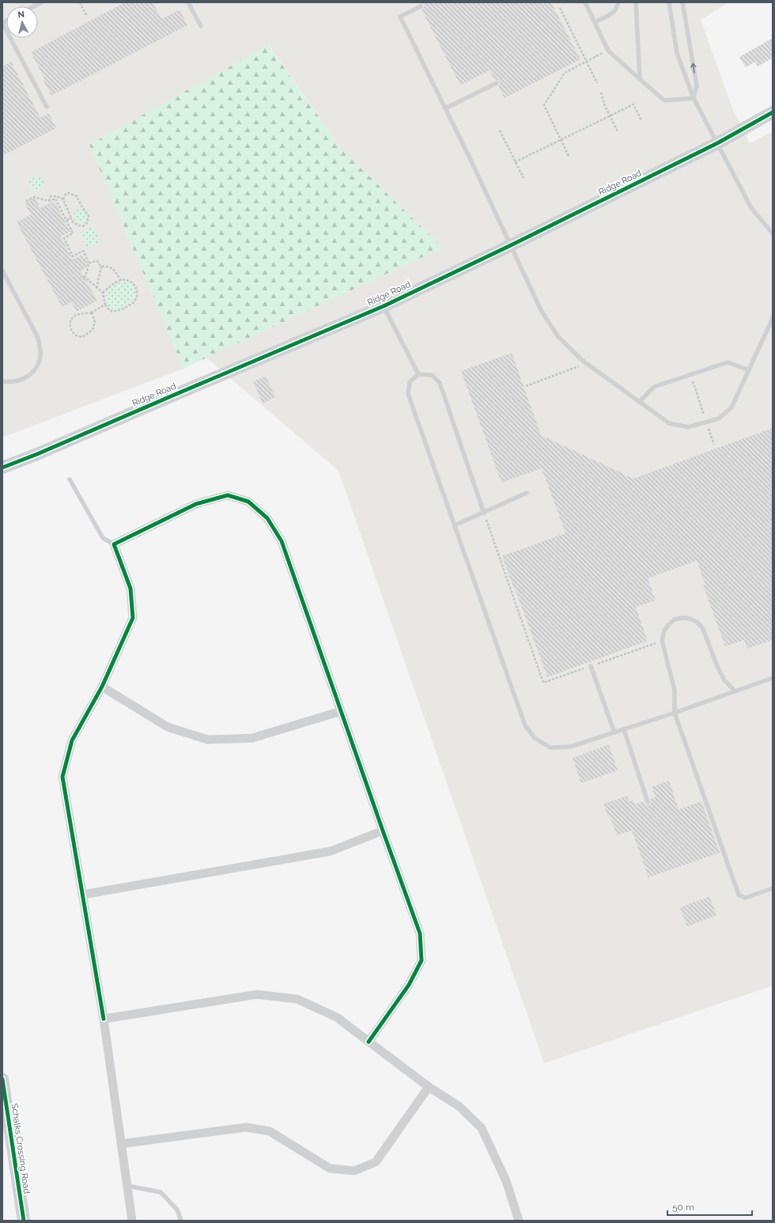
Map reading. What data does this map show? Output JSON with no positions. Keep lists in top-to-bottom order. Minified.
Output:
{"streets":{"street":["Ridge Road","Schalks Crossing Road"]},"scale_bar":"50 m","north":"top"}
